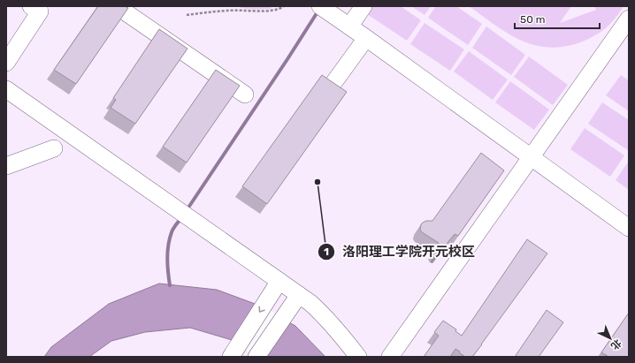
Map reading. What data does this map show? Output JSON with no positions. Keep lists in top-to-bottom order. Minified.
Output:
{"places":["洛阳理工学院开元校区"],"scale_bar":"50 m","north":"bottom right"}
